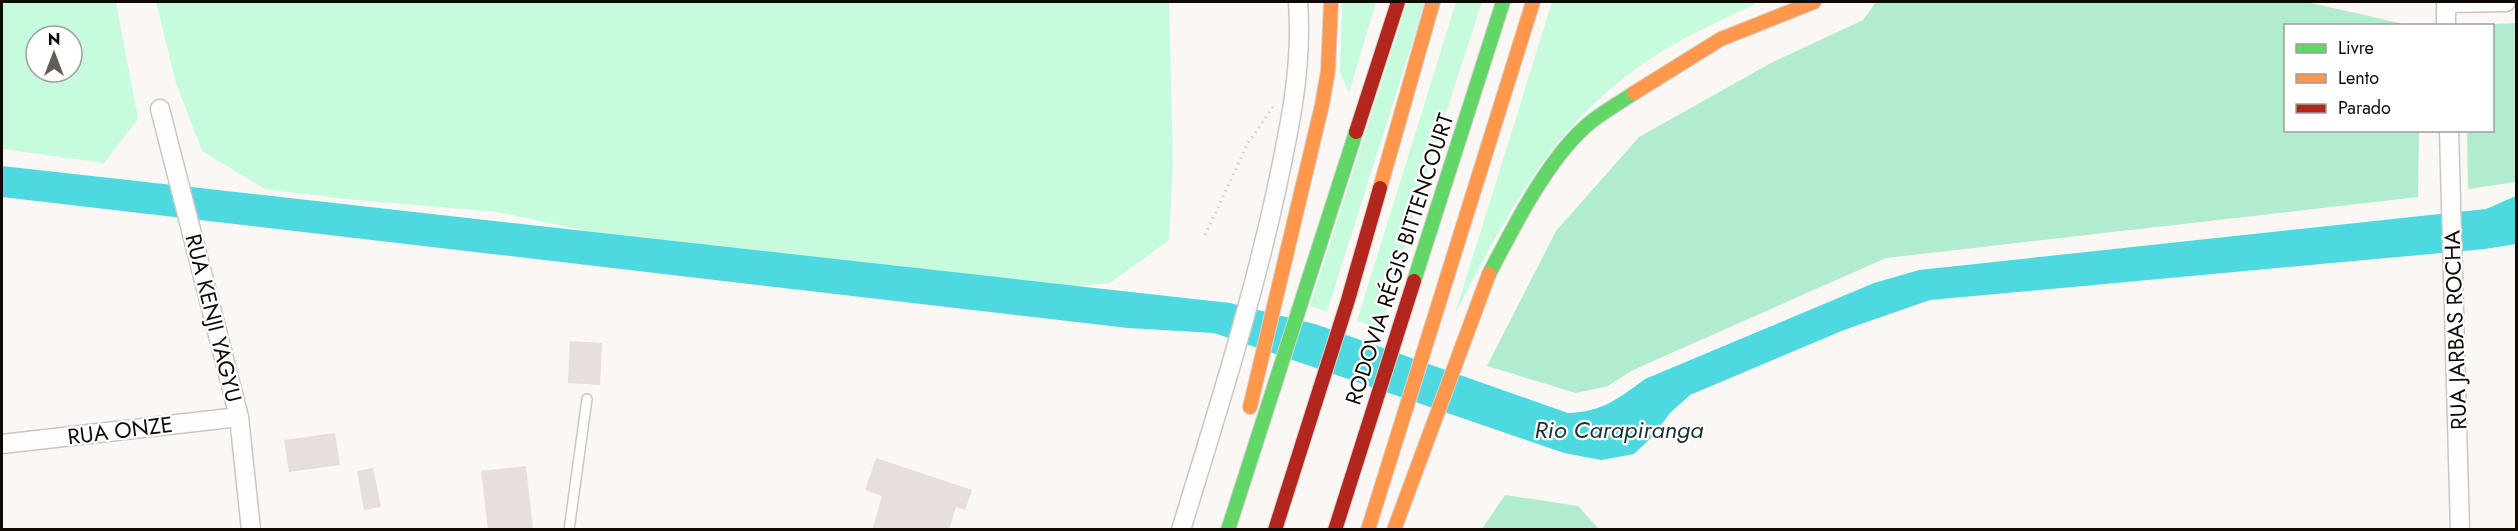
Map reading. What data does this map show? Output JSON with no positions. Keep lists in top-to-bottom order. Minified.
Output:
{"streets":{"main road":["RODOVIA RÉGIS BITTENCOURT"],"street":["RUA KENJI YAGYU","RUA JARBAS ROCHA","RUA ONZE"]},"crossings":[["RUA KENJI YAGYU","RUA ONZE"]],"water":["Rio Carapiranga"],"legend":["Livre","Lento","Parado"],"north":"top"}
